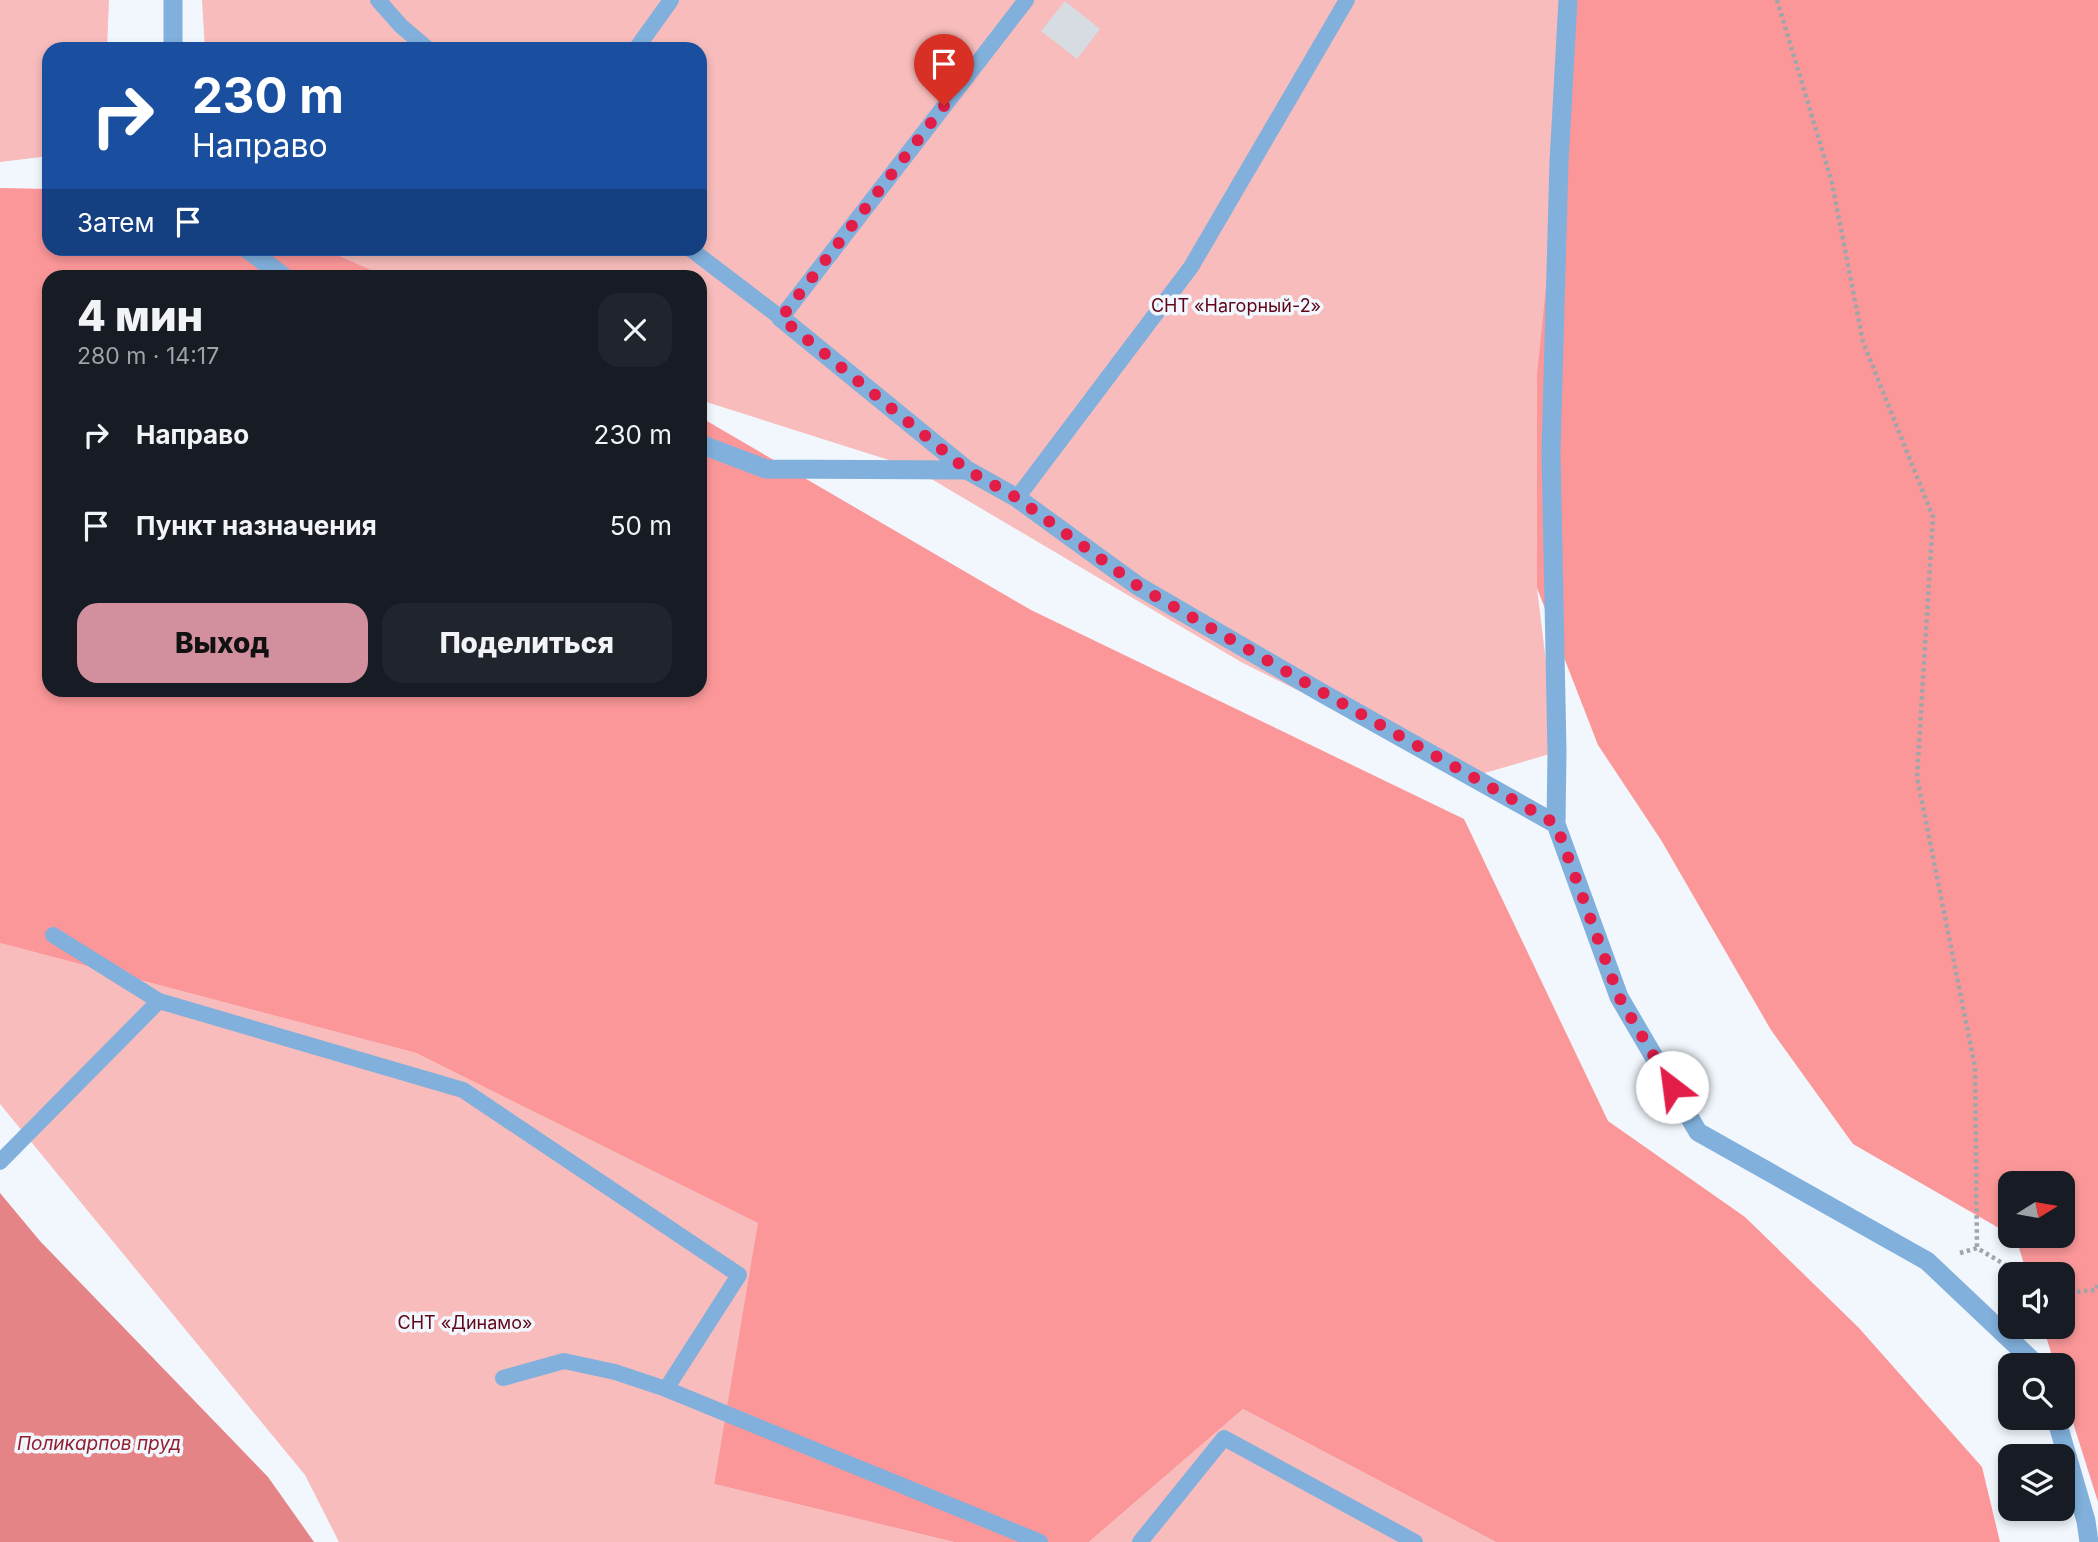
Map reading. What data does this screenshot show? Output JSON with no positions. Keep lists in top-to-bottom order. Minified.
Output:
{"water":["Поликарпов пруд"],"parks":["СНТ «Нагорный-2»","СНТ «Динамо»"],"north":"right","page":{"turn":["230 m","Направо"],"then":"Затем","heading":["4 мин","280 m · 14:17"],"list":[{"name":"Направо","value":"230 m"},{"name":"Пункт назначения","value":"50 m"}],"buttons":["Выход","Поделиться"]}}
